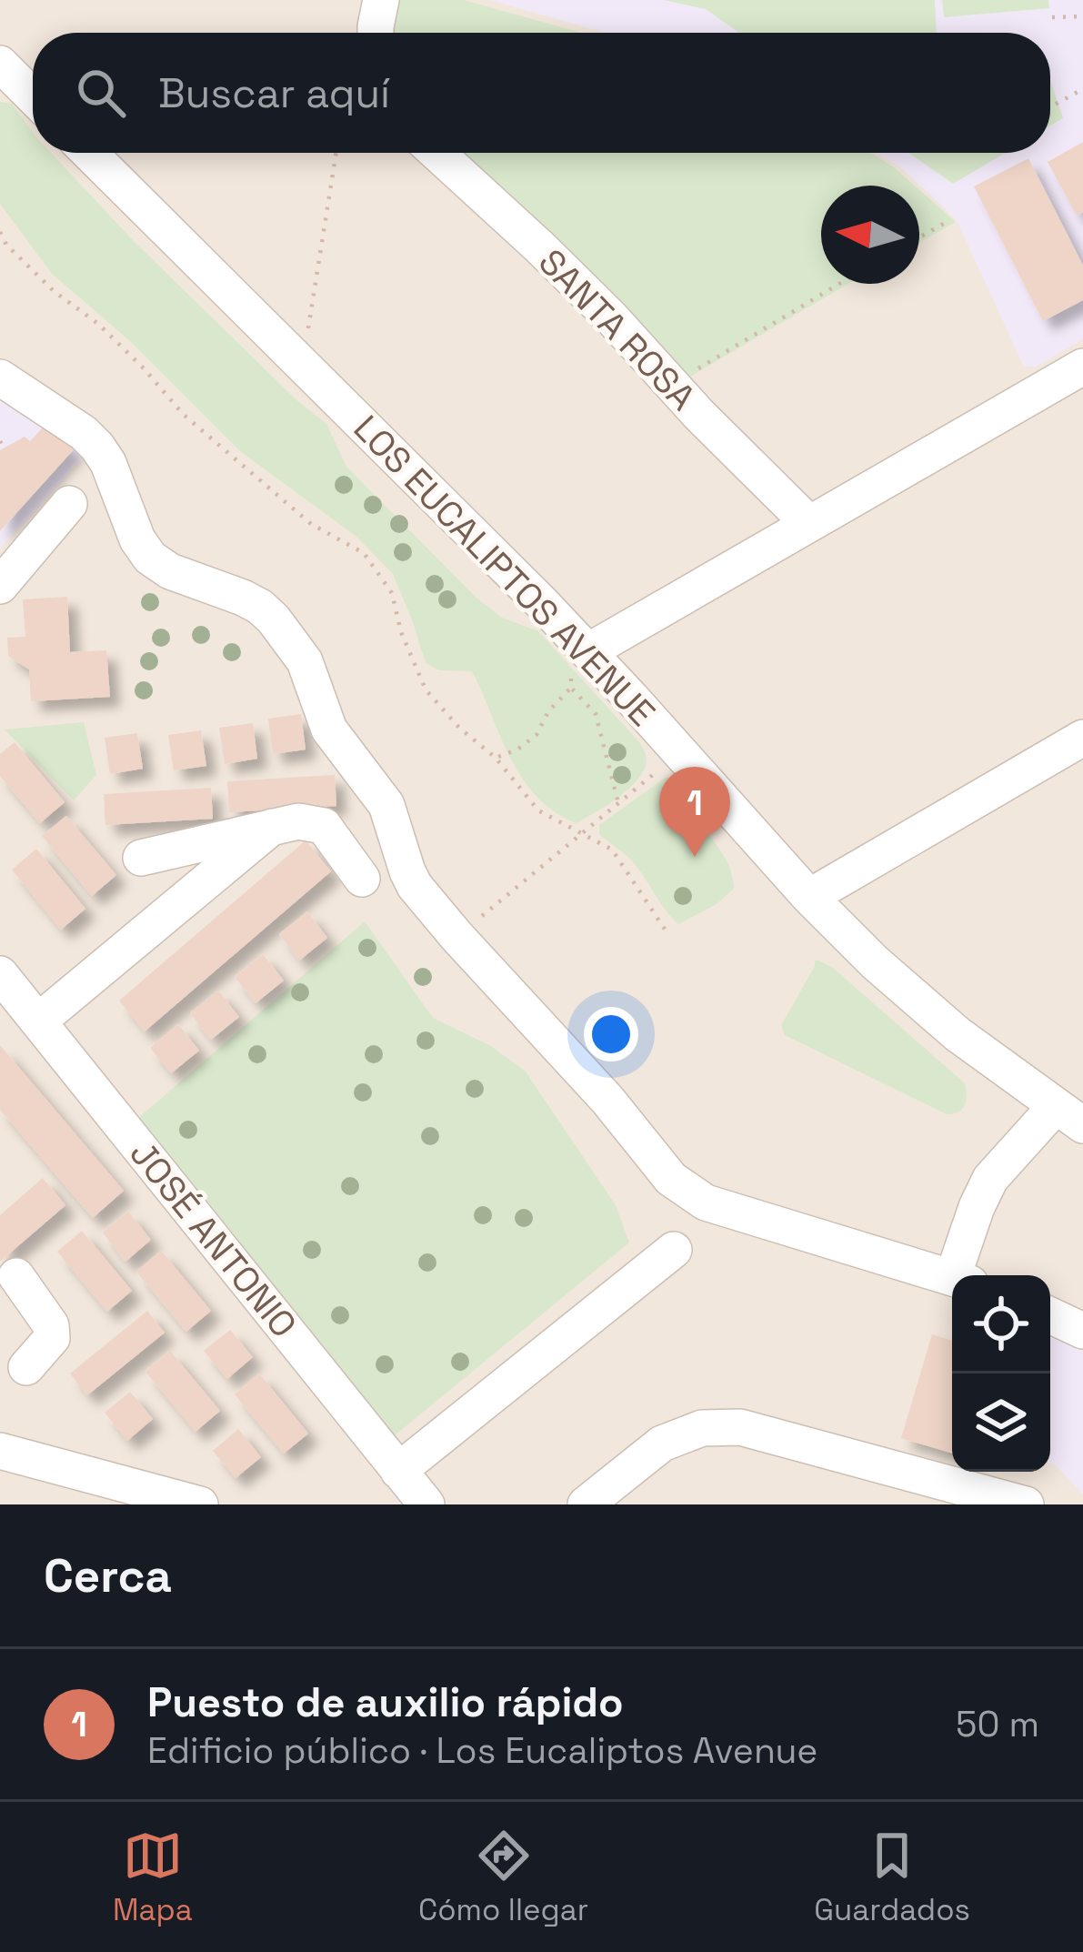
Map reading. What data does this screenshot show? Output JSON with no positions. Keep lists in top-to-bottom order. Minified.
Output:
{"streets":{"street":["SANTA ROSA","LOS EUCALIPTOS AVENUE","JOSÉ ANTONIO"]},"north":"left","page":{"search":"Buscar aquí","pins":"1","heading":"Cerca","list":[{"mark":"1","name":"Puesto de auxilio rápido","note":"Edificio público · Los Eucaliptos Avenue","value":"50 m"}],"nav":["Mapa","Cómo llegar","Guardados"]}}
